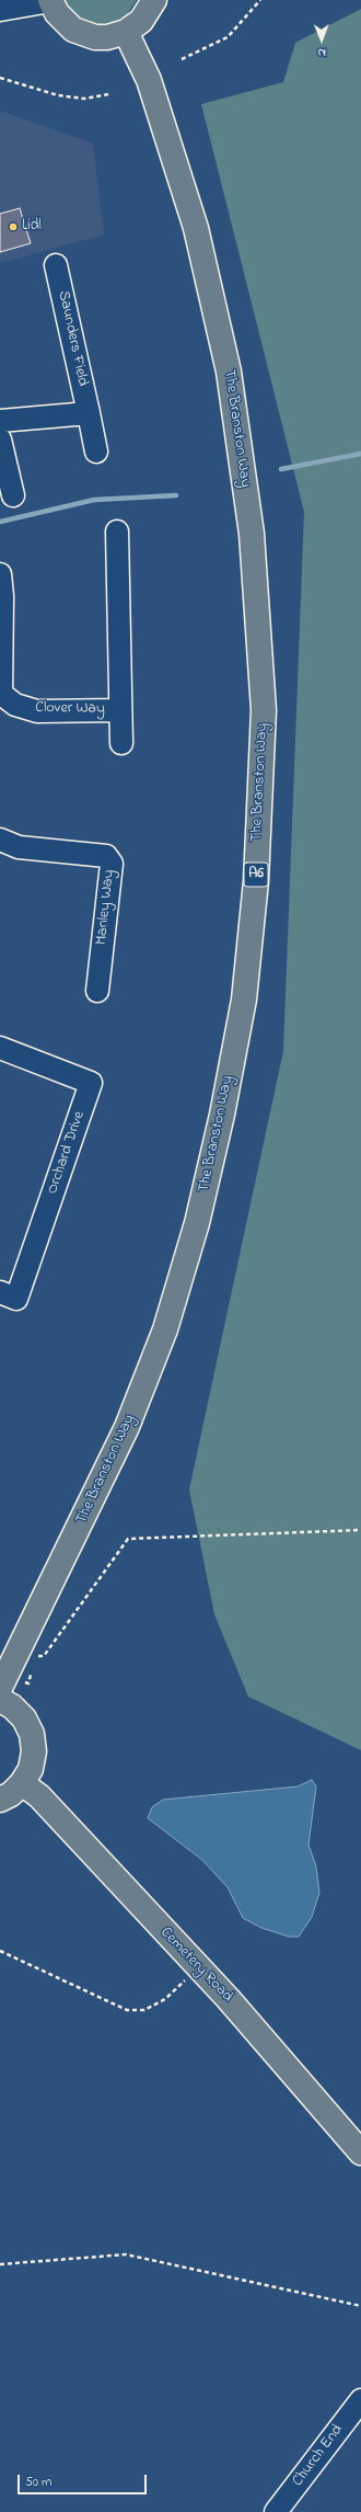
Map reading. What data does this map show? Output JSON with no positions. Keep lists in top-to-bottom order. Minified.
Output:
{"streets":{"main road":["The Branston Way","A6","Cemetery Road"],"street":["Saunders Field","Clover Way","Manley Way","Orchard Drive","Church End"]},"places":["Lidl"],"scale_bar":"50 m","north":"bottom"}
